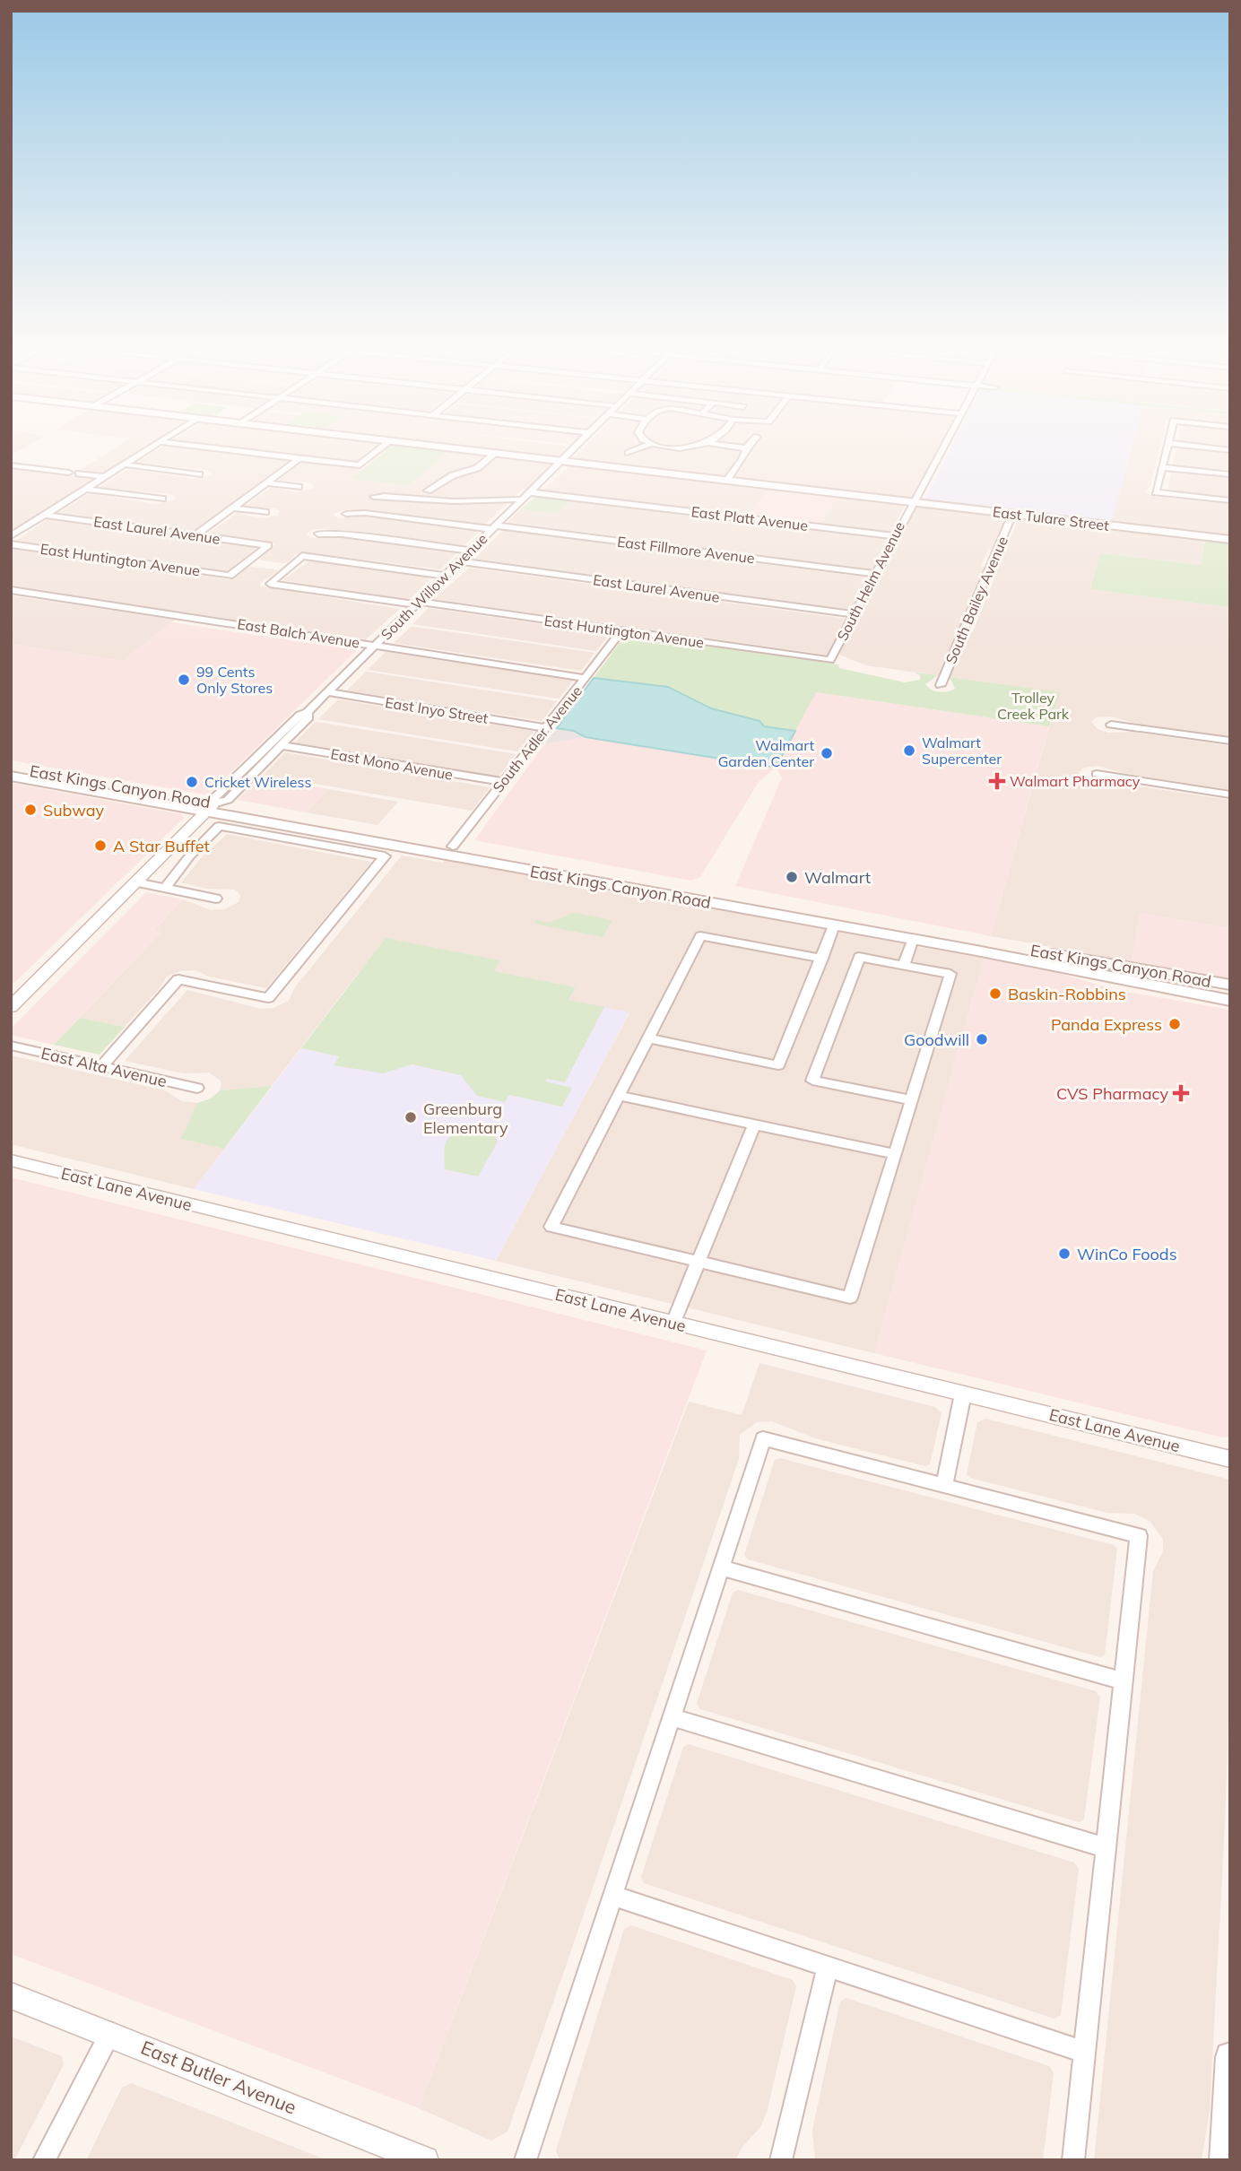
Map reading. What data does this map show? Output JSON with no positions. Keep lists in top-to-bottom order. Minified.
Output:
{"streets":{"main road":["East Tulare Street","East Kings Canyon Road"],"street":["East Platt Avenue","East Laurel Avenue","East Fillmore Avenue","East Huntington Avenue","South Helm Avenue","South Willow Avenue","South Bailey Avenue","East Balch Avenue","East Inyo Street","South Adler Avenue","East Mono Avenue","East Alta Avenue","East Lane Avenue","East Butler Avenue"]},"crossings":[["East Platt Avenue","South Helm Avenue"],["East Platt Avenue","South Willow Avenue"],["East Tulare Street","South Helm Avenue"],["East Tulare Street","South Willow Avenue"],["East Tulare Street","South Bailey Avenue"],["East Laurel Avenue","East Huntington Avenue"],["East Laurel Avenue","South Helm Avenue"],["East Laurel Avenue","South Willow Avenue"],["East Fillmore Avenue","South Helm Avenue"],["East Fillmore Avenue","South Willow Avenue"],["East Huntington Avenue","South Helm Avenue"],["East Huntington Avenue","South Willow Avenue"],["East Huntington Avenue","South Adler Avenue"],["South Willow Avenue","East Balch Avenue"],["South Willow Avenue","East Inyo Street"],["South Willow Avenue","East Mono Avenue"],["South Willow Avenue","East Kings Canyon Road"],["East Balch Avenue","South Adler Avenue"],["East Inyo Street","South Adler Avenue"],["South Adler Avenue","East Mono Avenue"],["South Adler Avenue","East Kings Canyon Road"]],"parks":["Trolley Creek Park"],"places":{"other":["99 Cents Only Stores","Walmart Supercenter","Walmart Garden Center","Cricket Wireless","Subway","A Star Buffet","Walmart","Baskin-Robbins","Panda Express","Goodwill","Greenburg Elementary","WinCo Foods"],"health":["Walmart Pharmacy","CVS Pharmacy"]}}
